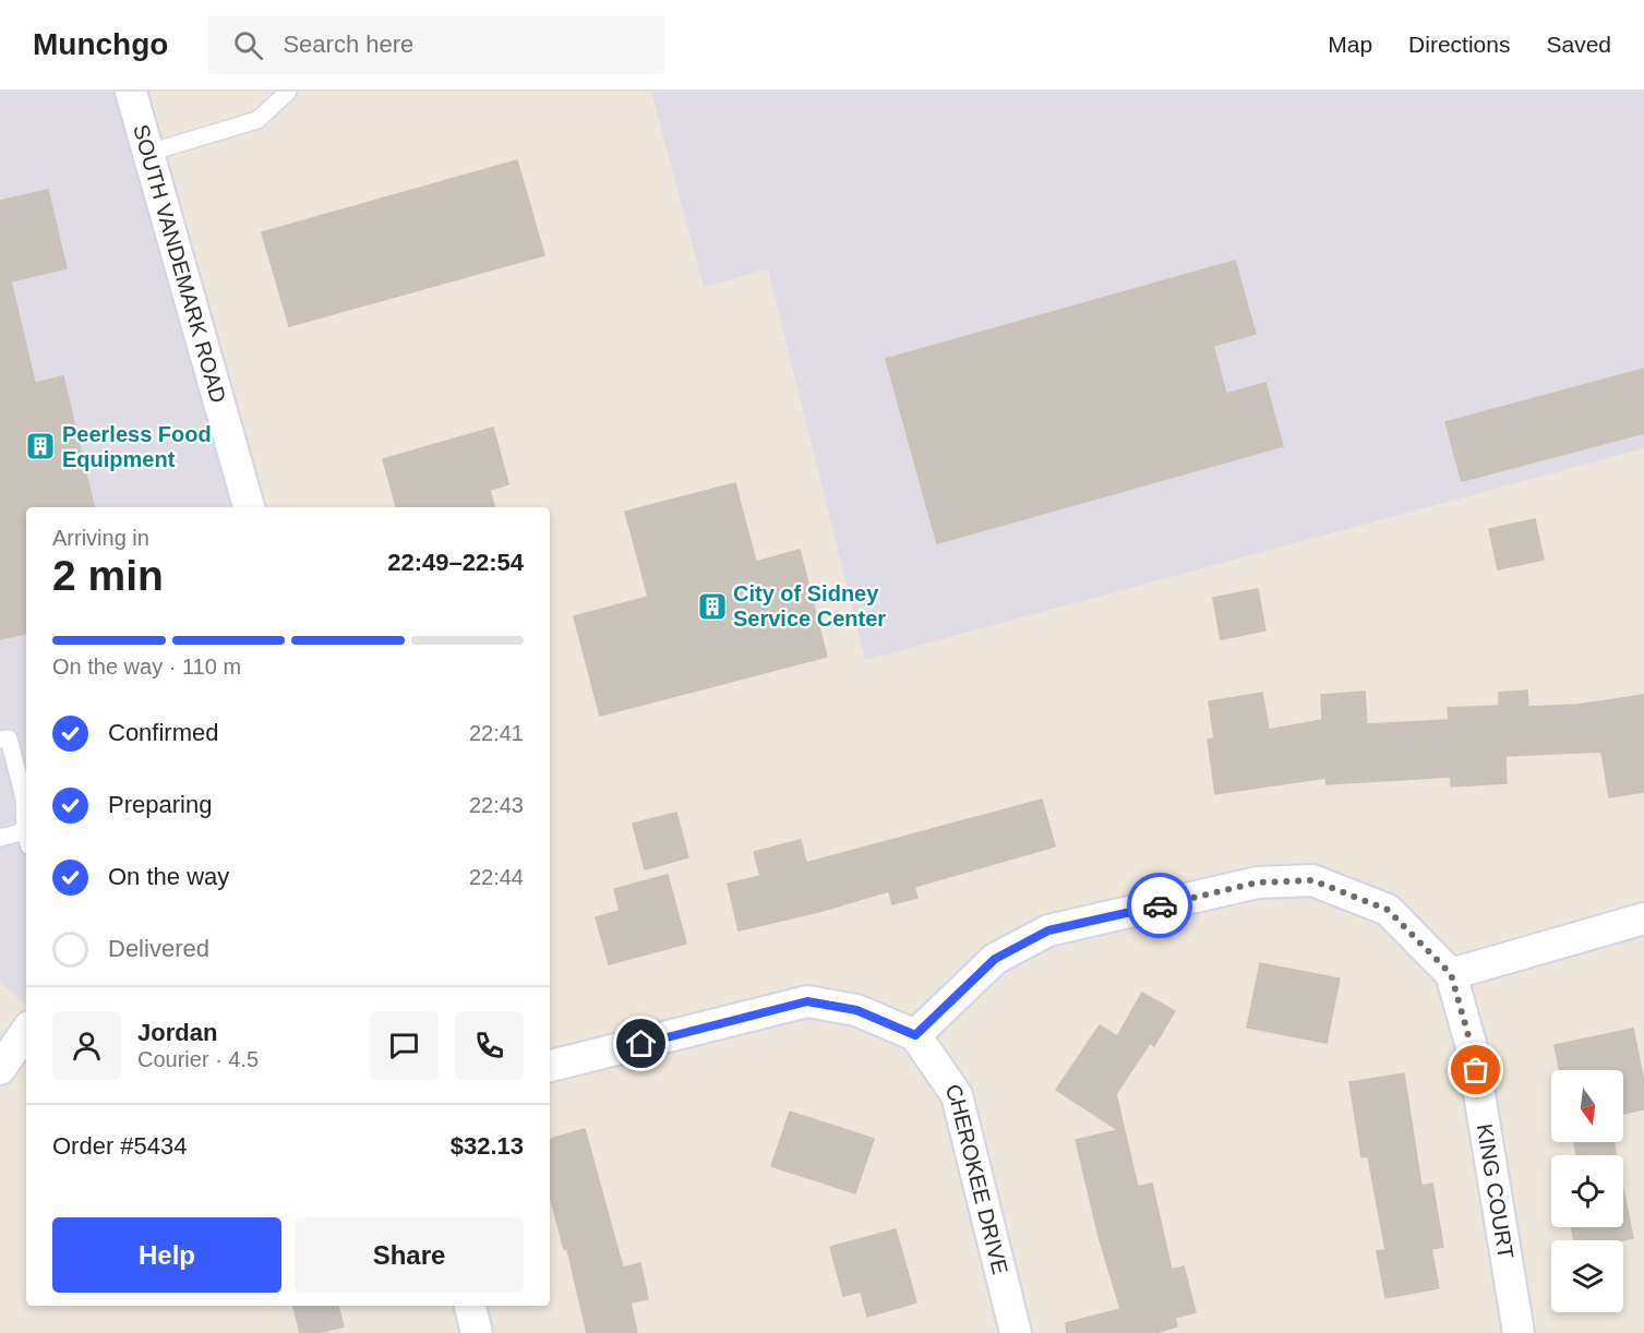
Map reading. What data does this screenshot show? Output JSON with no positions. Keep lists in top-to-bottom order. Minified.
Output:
{"streets":{"street":["SOUTH VANDEMARK ROAD","CHEROKEE DRIVE","KING COURT"]},"places":{"building":["Peerless Food Equipment","City of Sidney Service Center"]},"north":"bottom","page":{"header":"Munchgo","search":"Search here","nav":["Map","Directions","Saved"],"heading":["2 min","Arriving in","22:49–22:54"],"panel":["Jordan","Courier · 4.5","Order #5434","$32.13"],"bar":"On the way · 110 m","list":[["Confirmed","22:41"],["Preparing","22:43"],["On the way","22:44"],"Delivered"],"buttons":["Help","Share"]}}
